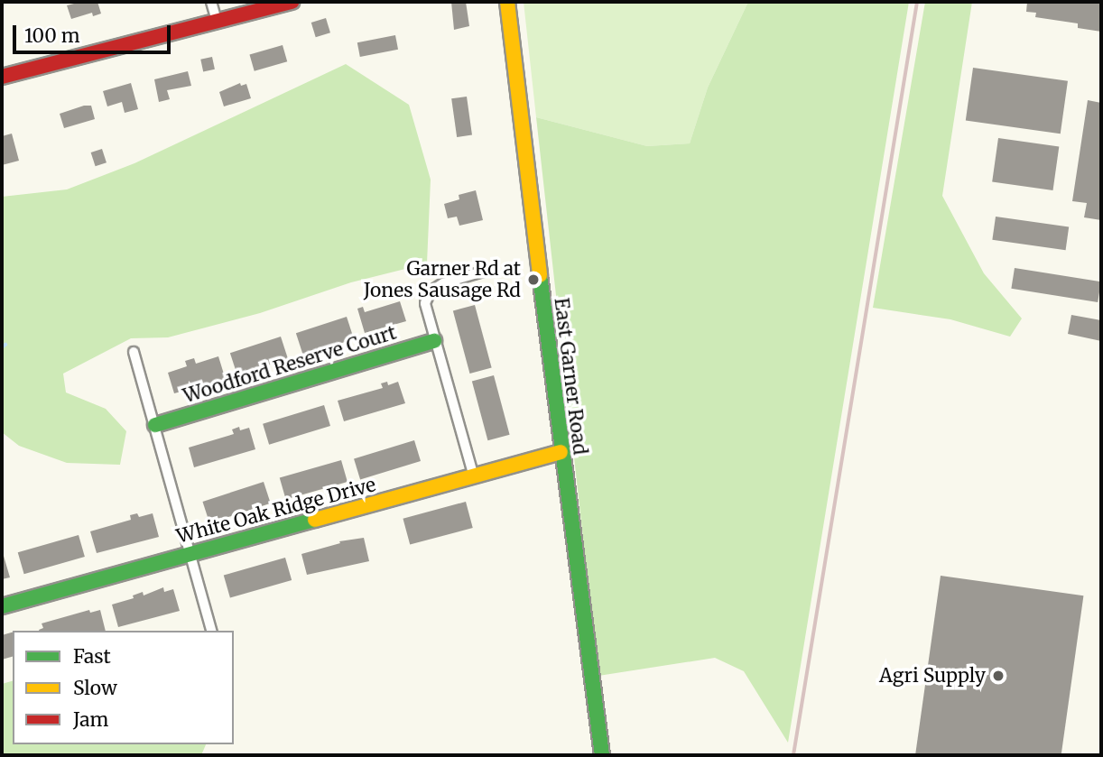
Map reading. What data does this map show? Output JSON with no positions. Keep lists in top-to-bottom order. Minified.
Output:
{"streets":{"main road":["Woodford Reserve Court","East Garner Road","White Oak Ridge Drive"]},"crossings":[["East Garner Road","White Oak Ridge Drive"]],"places":["Garner Rd at Jones Sausage Rd","Agri Supply"],"legend":["Fast","Slow","Jam"],"scale_bar":"100 m"}
